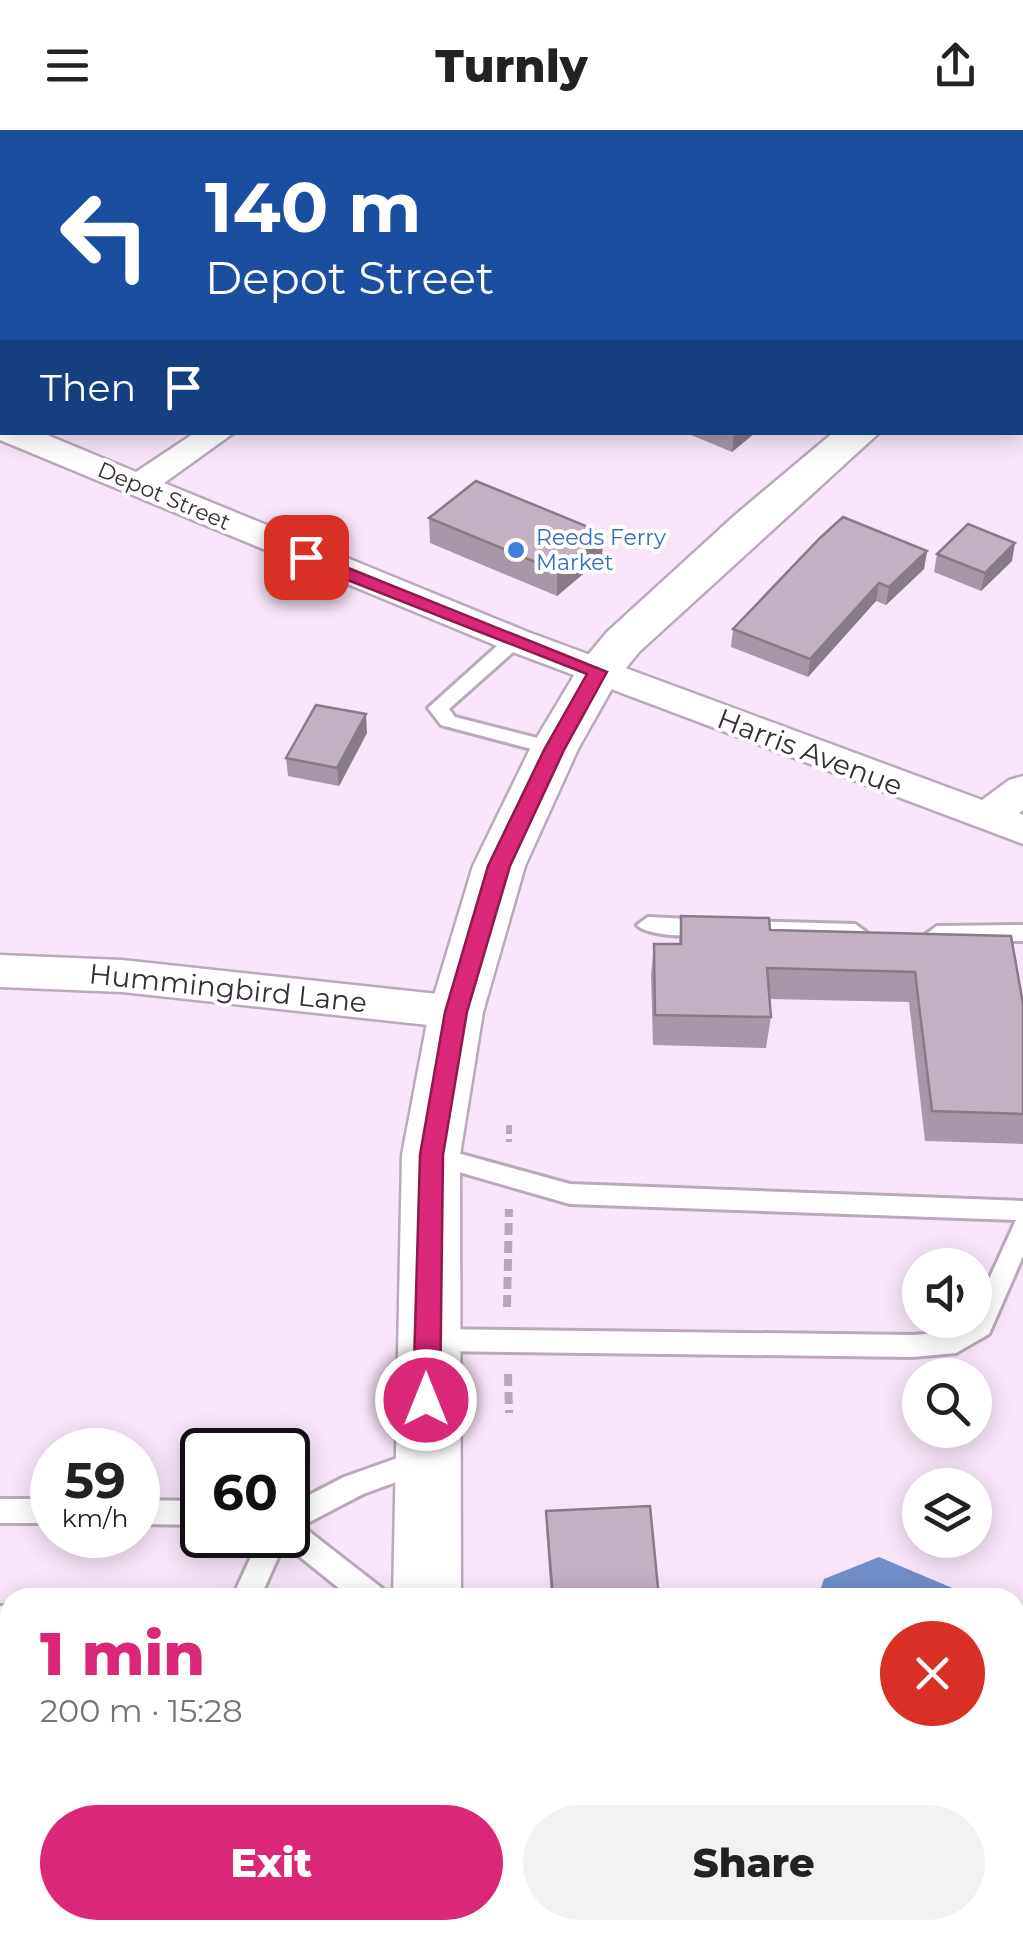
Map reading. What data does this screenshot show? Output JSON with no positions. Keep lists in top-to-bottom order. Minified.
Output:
{"streets":{"street":["Depot Street","Harris Avenue","Hummingbird Lane"]},"crossings":[["Depot Street","Harris Avenue"]],"places":["Reeds Ferry Market"],"page":{"header":"Turnly","turn":["140 m","Depot Street"],"then":"Then","speed":"59 km/h","limit":"60","heading":["1 min","200 m · 15:28"],"buttons":["Exit","Share"]}}
